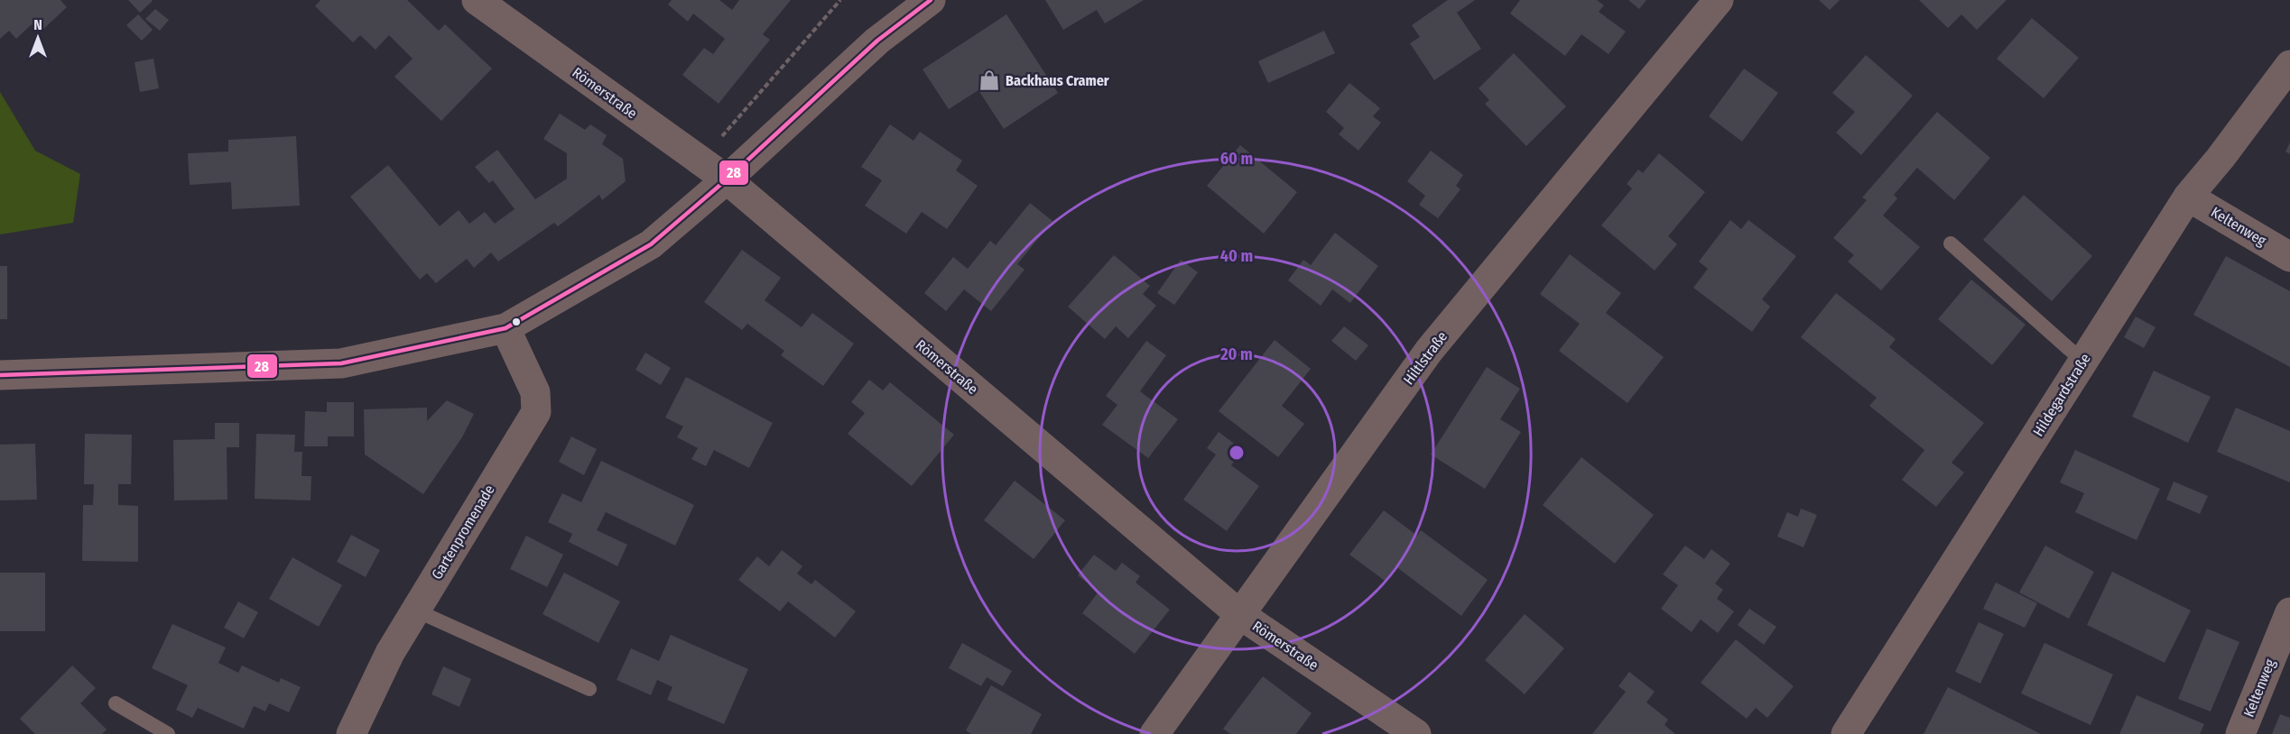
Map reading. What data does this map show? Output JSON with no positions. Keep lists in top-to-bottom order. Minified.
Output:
{"streets":{"street":["Römerstraße","Keltenweg","Hiltlstraße","Hildegardstraße","Gartenpromenade"]},"crossings":[["Römerstraße","Hiltlstraße"],["Keltenweg","Hildegardstraße"]],"places":{"shop":["Backhaus Cramer"]},"lines":["transit line 28"],"north":"top","rings":["60 m","40 m","20 m"]}
